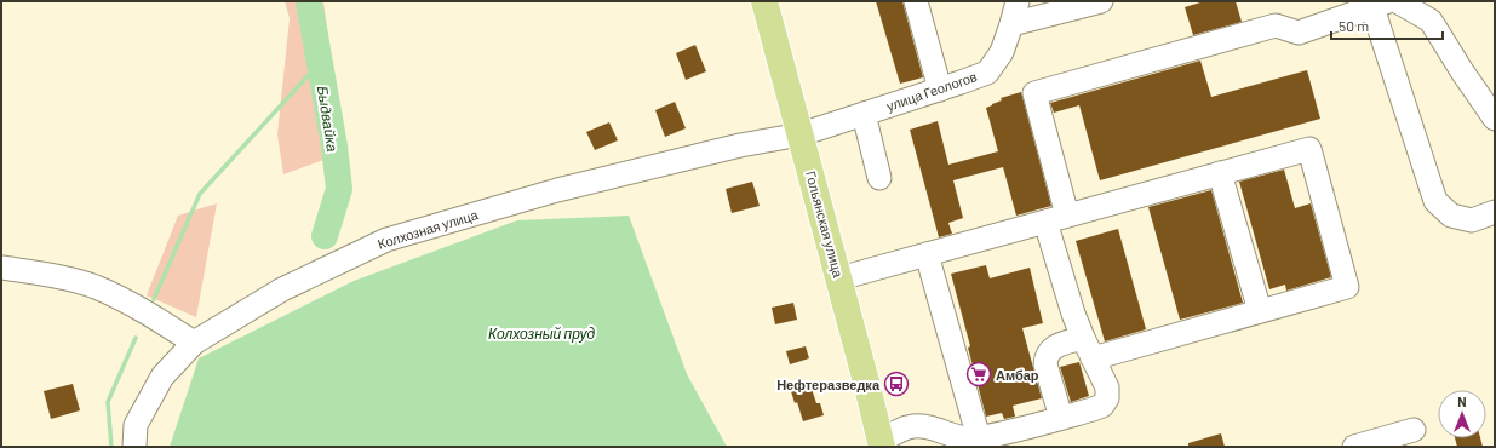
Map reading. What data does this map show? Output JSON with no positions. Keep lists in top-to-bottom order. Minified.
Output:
{"streets":{"main road":["Гольянская улица"],"street":["улица Геологов","Колхозная улица"]},"crossings":[["улица Геологов","Гольянская улица"],["улица Геологов","Колхозная улица"],["Гольянская улица","Колхозная улица"]],"water":["Быдвайка","Колхозный пруд"],"places":{"supermarket":["Амбар"],"bus stop":["Нефтеразведка"]},"scale_bar":"50 m","north":"top"}
